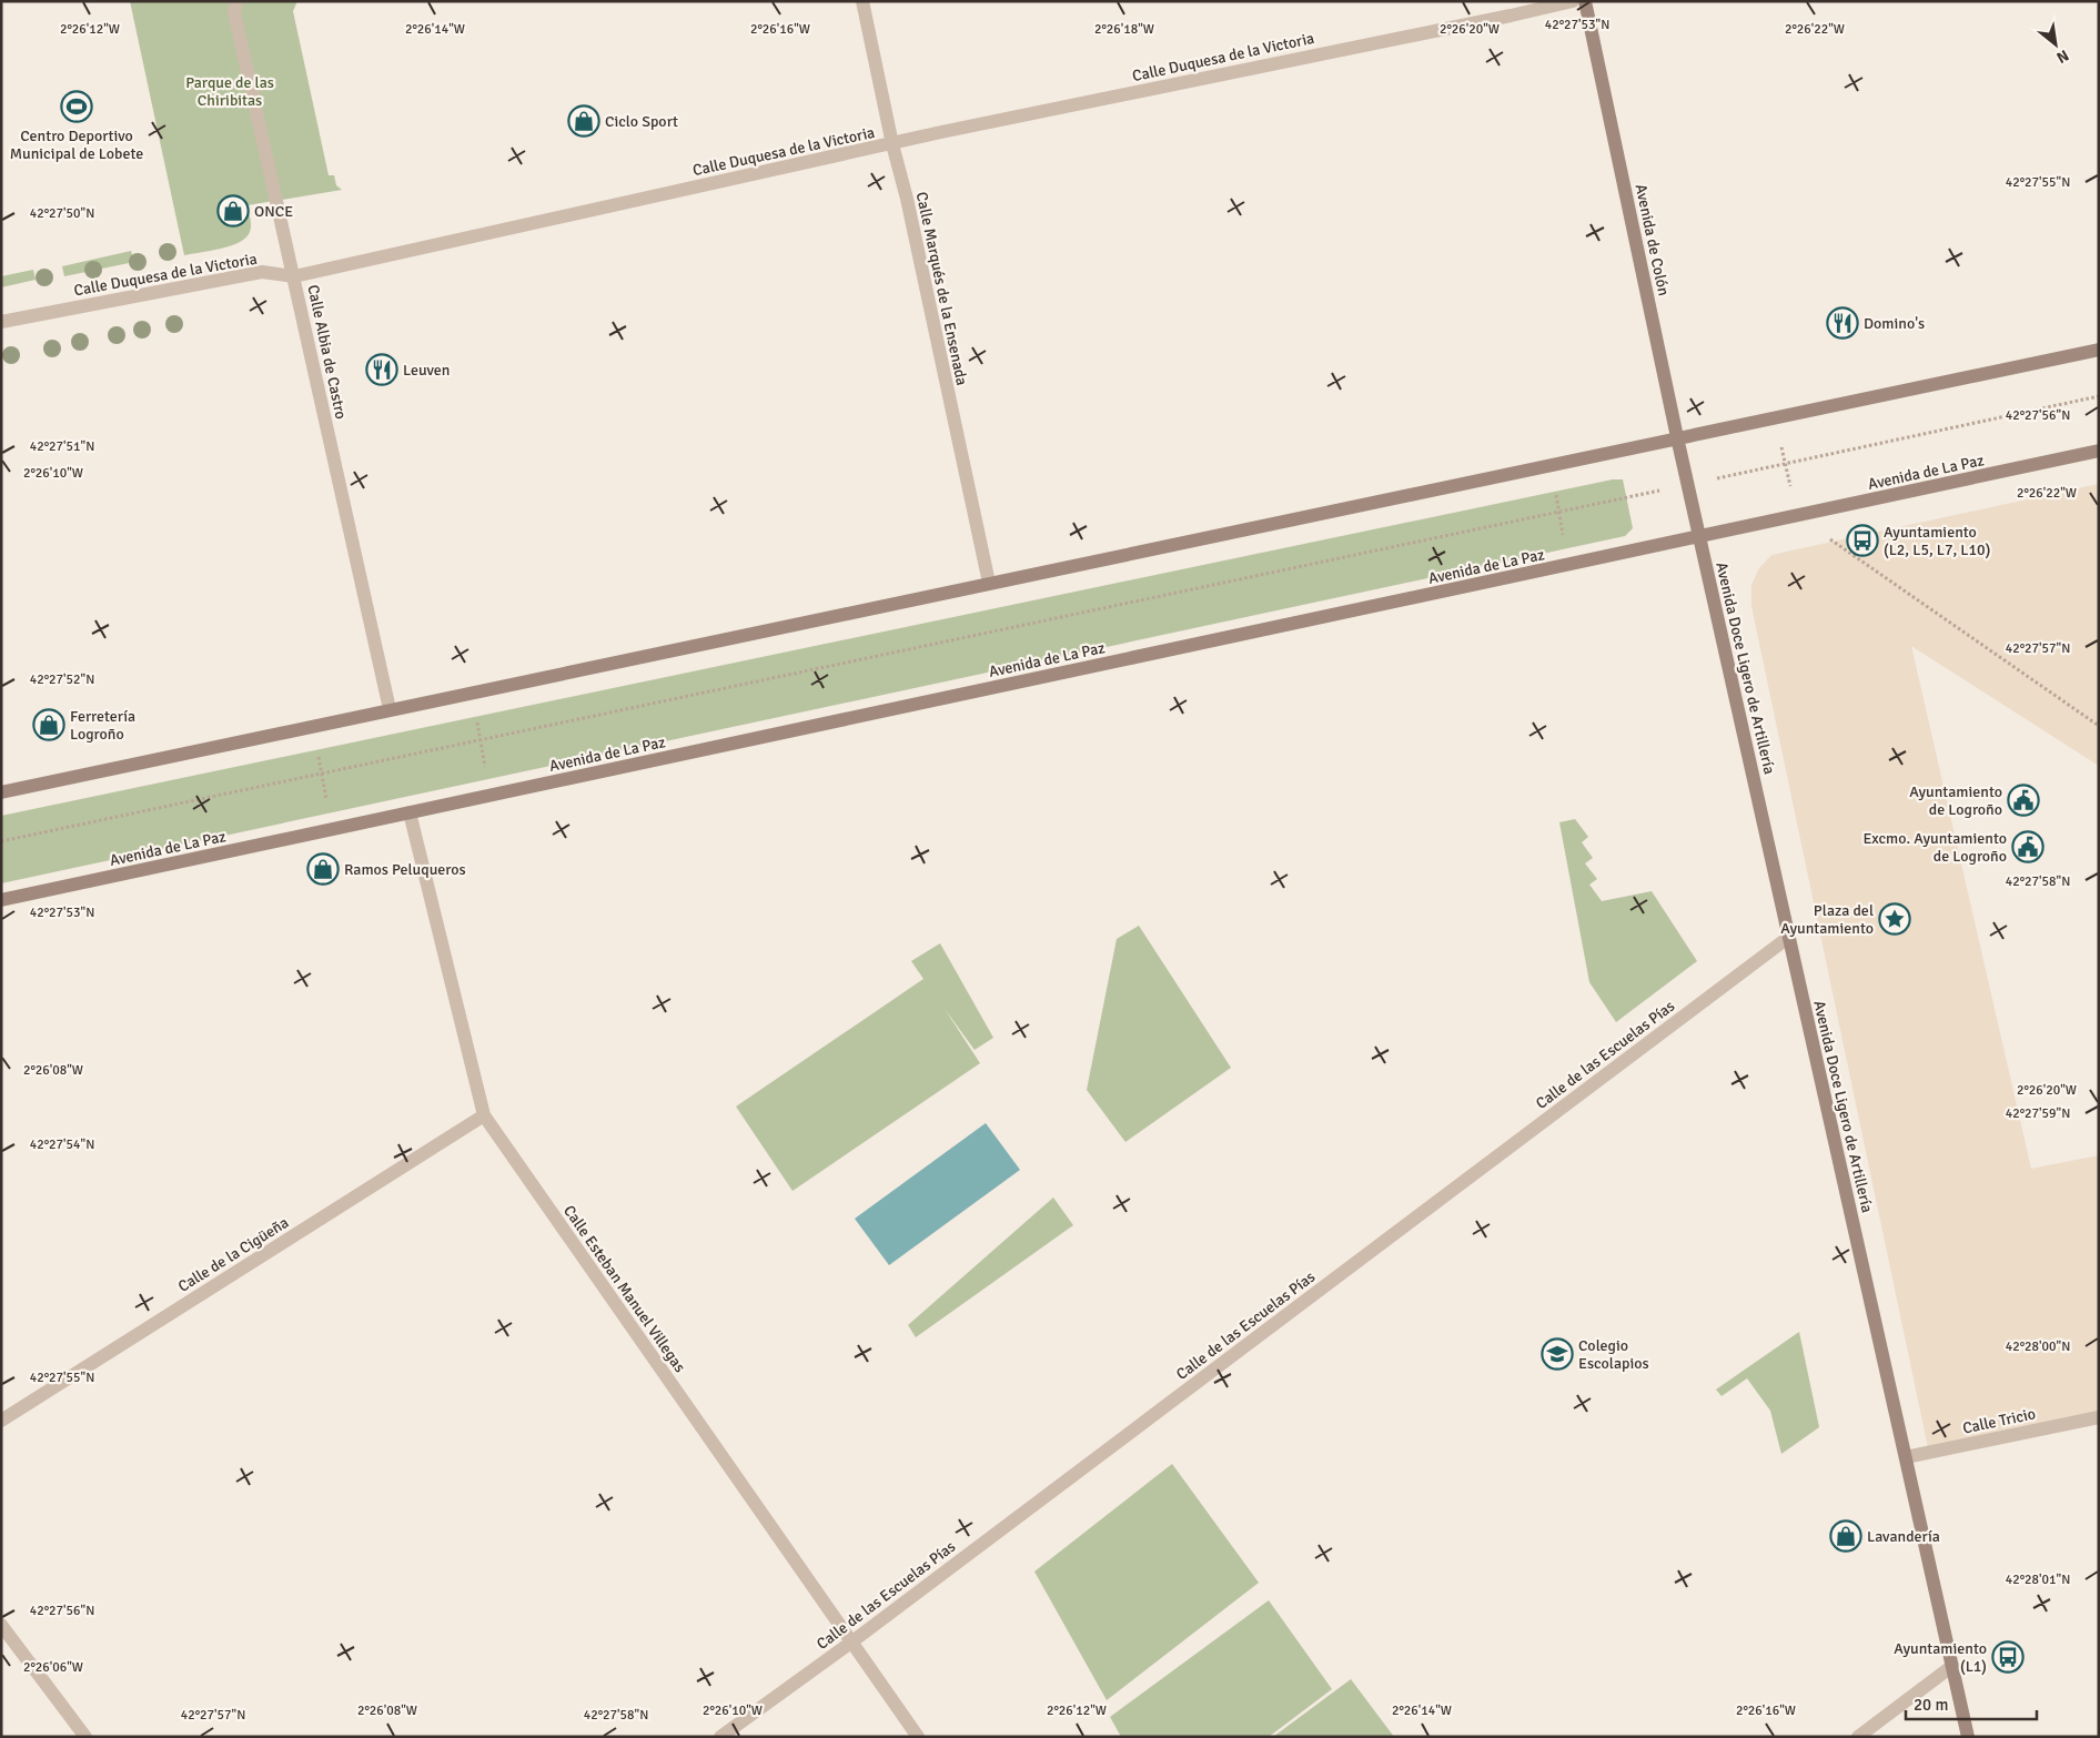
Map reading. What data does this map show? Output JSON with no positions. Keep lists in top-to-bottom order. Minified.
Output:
{"streets":{"main road":["Avenida de Colón","Avenida de La Paz","Avenida Doce Ligero de Artillería"],"street":["Calle Duquesa de la Victoria","Calle Marqués de la Ensenada","Calle Albia de Castro","Calle de las Escuelas Pías","Calle de la Cigüeña","Calle Esteban Manuel Villegas","Calle Tricio"]},"crossings":[["Calle Duquesa de la Victoria","Calle Marqués de la Ensenada"],["Calle Duquesa de la Victoria","Calle Albia de Castro"],["Avenida de Colón","Avenida Doce Ligero de Artillería"],["Avenida de La Paz","Avenida Doce Ligero de Artillería"],["Avenida de La Paz","Calle Esteban Manuel Villegas"],["Avenida Doce Ligero de Artillería","Calle de las Escuelas Pías"],["Avenida Doce Ligero de Artillería","Calle Tricio"],["Calle de las Escuelas Pías","Calle Esteban Manuel Villegas"],["Calle de la Cigüeña","Calle Esteban Manuel Villegas"]],"parks":["Parque de las Chiribitas"],"places":{"sports":["Centro Deportivo Municipal de Lobete"],"shop":["Ciclo Sport","ONCE","Ferretería Logroño","Ramos Peluqueros","Lavandería"],"restaurant":["Domino's","Leuven"],"bus stop":["Ayuntamiento (L2, L5, L7, L10)","Ayuntamiento (L1)"],"public building":["Ayuntamiento de Logroño","Excmo. Ayuntamiento de Logroño"],"place":["Plaza del Ayuntamiento"],"school or university":["Colegio Escolapios"]},"scale_bar":"20 m","north":"bottom right","coordinates":["42°27'53\"N","2°26'12\"W","2°26'14\"W","2°26'16\"W","2°26'18\"W","2°26'20\"W","2°26'22\"W","42°27'55\"N","42°27'50\"N","42°27'56\"N","42°27'51\"N","2°26'10\"W","42°27'57\"N","42°27'52\"N","42°27'58\"N","2°26'08\"W","42°27'59\"N","42°27'54\"N","42°28'00\"N","42°28'01\"N","2°26'06\"W"]}
